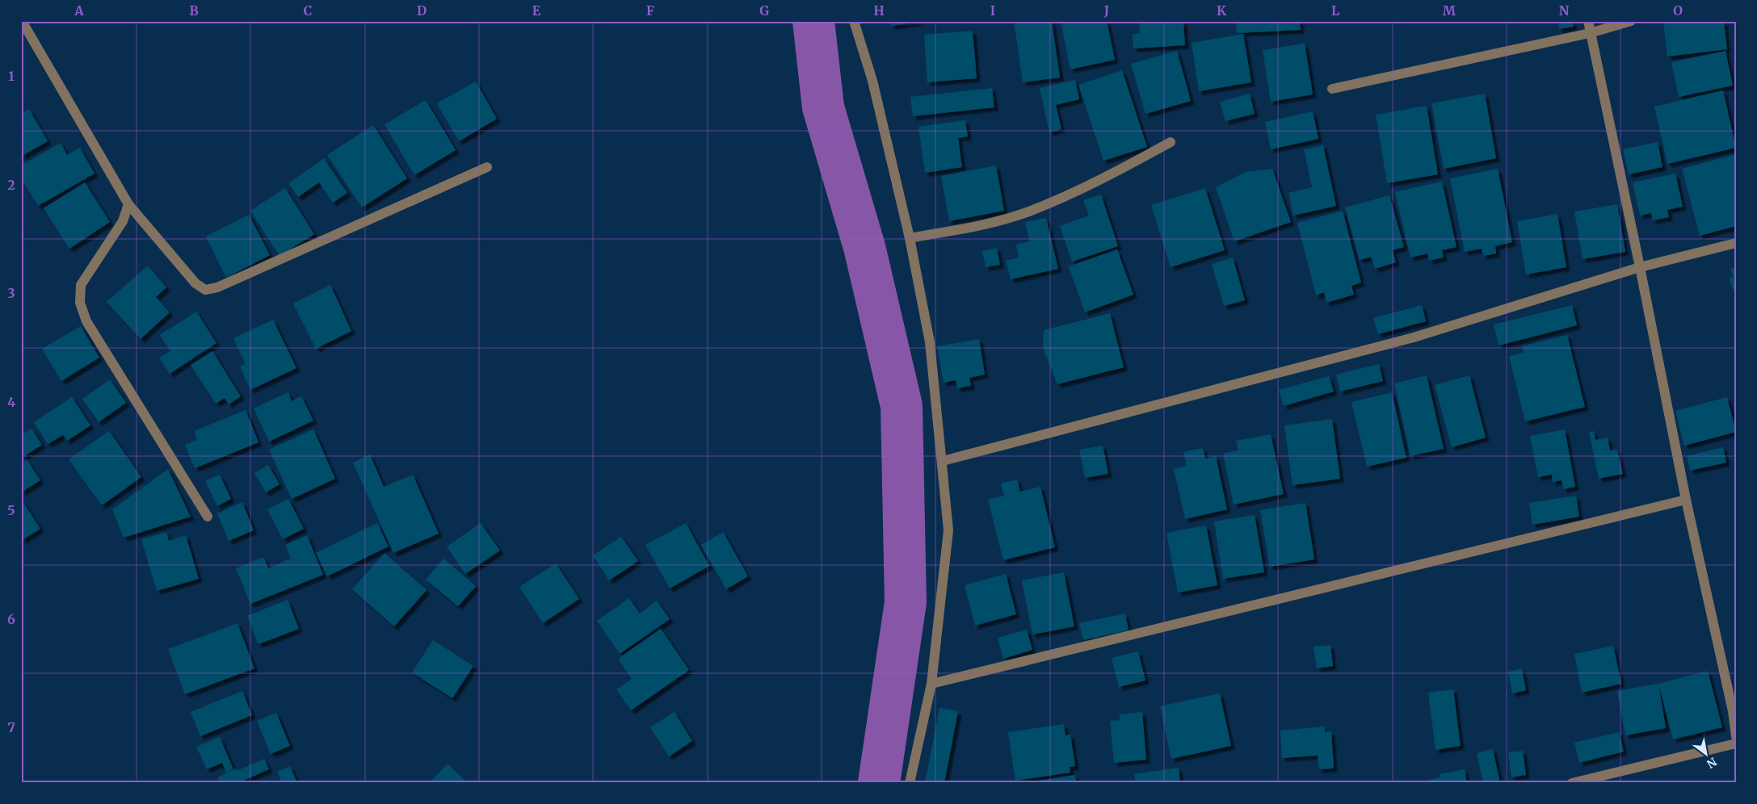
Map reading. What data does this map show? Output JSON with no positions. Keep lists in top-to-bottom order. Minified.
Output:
{"north":"bottom right","grid":{"columns":["A","B","C","D","E","F","G","H","I","J","K","L","M","N","O"],"rows":["1","2","3","4","5","6","7"]}}
